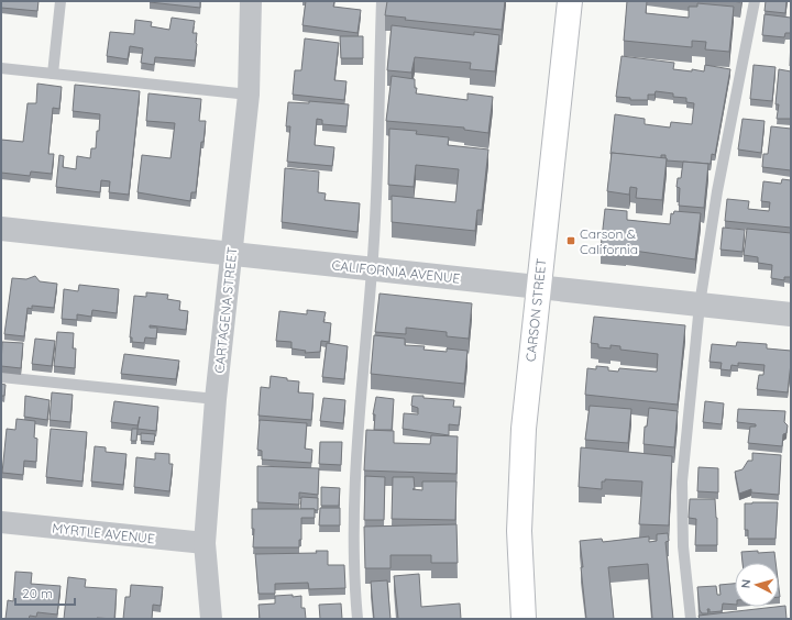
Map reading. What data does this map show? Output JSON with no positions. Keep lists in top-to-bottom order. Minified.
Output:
{"streets":{"main road":["CARSON STREET"],"street":["CALIFORNIA AVENUE","CARTAGENA STREET","MYRTLE AVENUE"]},"crossings":[["CALIFORNIA AVENUE","CARTAGENA STREET"],["CALIFORNIA AVENUE","CARSON STREET"],["CARTAGENA STREET","MYRTLE AVENUE"]],"places":{"transit":["Carson & California"]},"scale_bar":"20 m","north":"left"}
